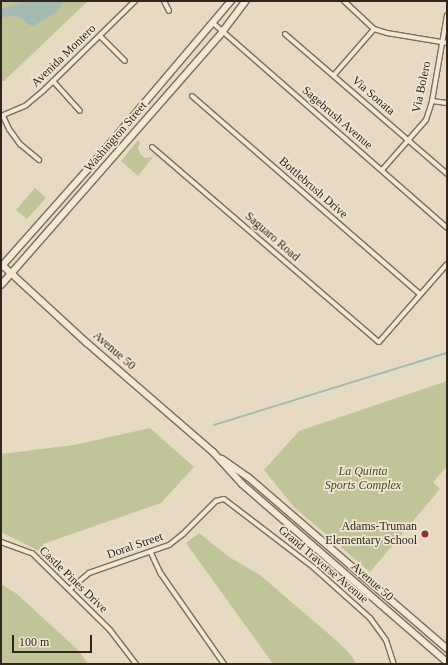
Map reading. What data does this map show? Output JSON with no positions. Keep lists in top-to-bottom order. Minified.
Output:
{"streets":{"main road":["Washington Street","Avenue 50"],"street":["Avenida Montero","Via Bolero","Via Sonata","Sagebrush Avenue","Bottlebrush Drive","Saguaro Road","Doral Street","Grand Traverse Avenue","Castle Pines Drive"]},"crossings":[["Via Bolero","Via Sonata"],["Via Bolero","Sagebrush Avenue"],["Sagebrush Avenue","Washington Street"],["Washington Street","Avenue 50"],["Bottlebrush Drive","Saguaro Road"],["Doral Street","Grand Traverse Avenue"],["Doral Street","Castle Pines Drive"]],"parks":["La Quinta Sports Complex"],"places":["Adams-Truman Elementary School"],"scale_bar":"100 m"}
